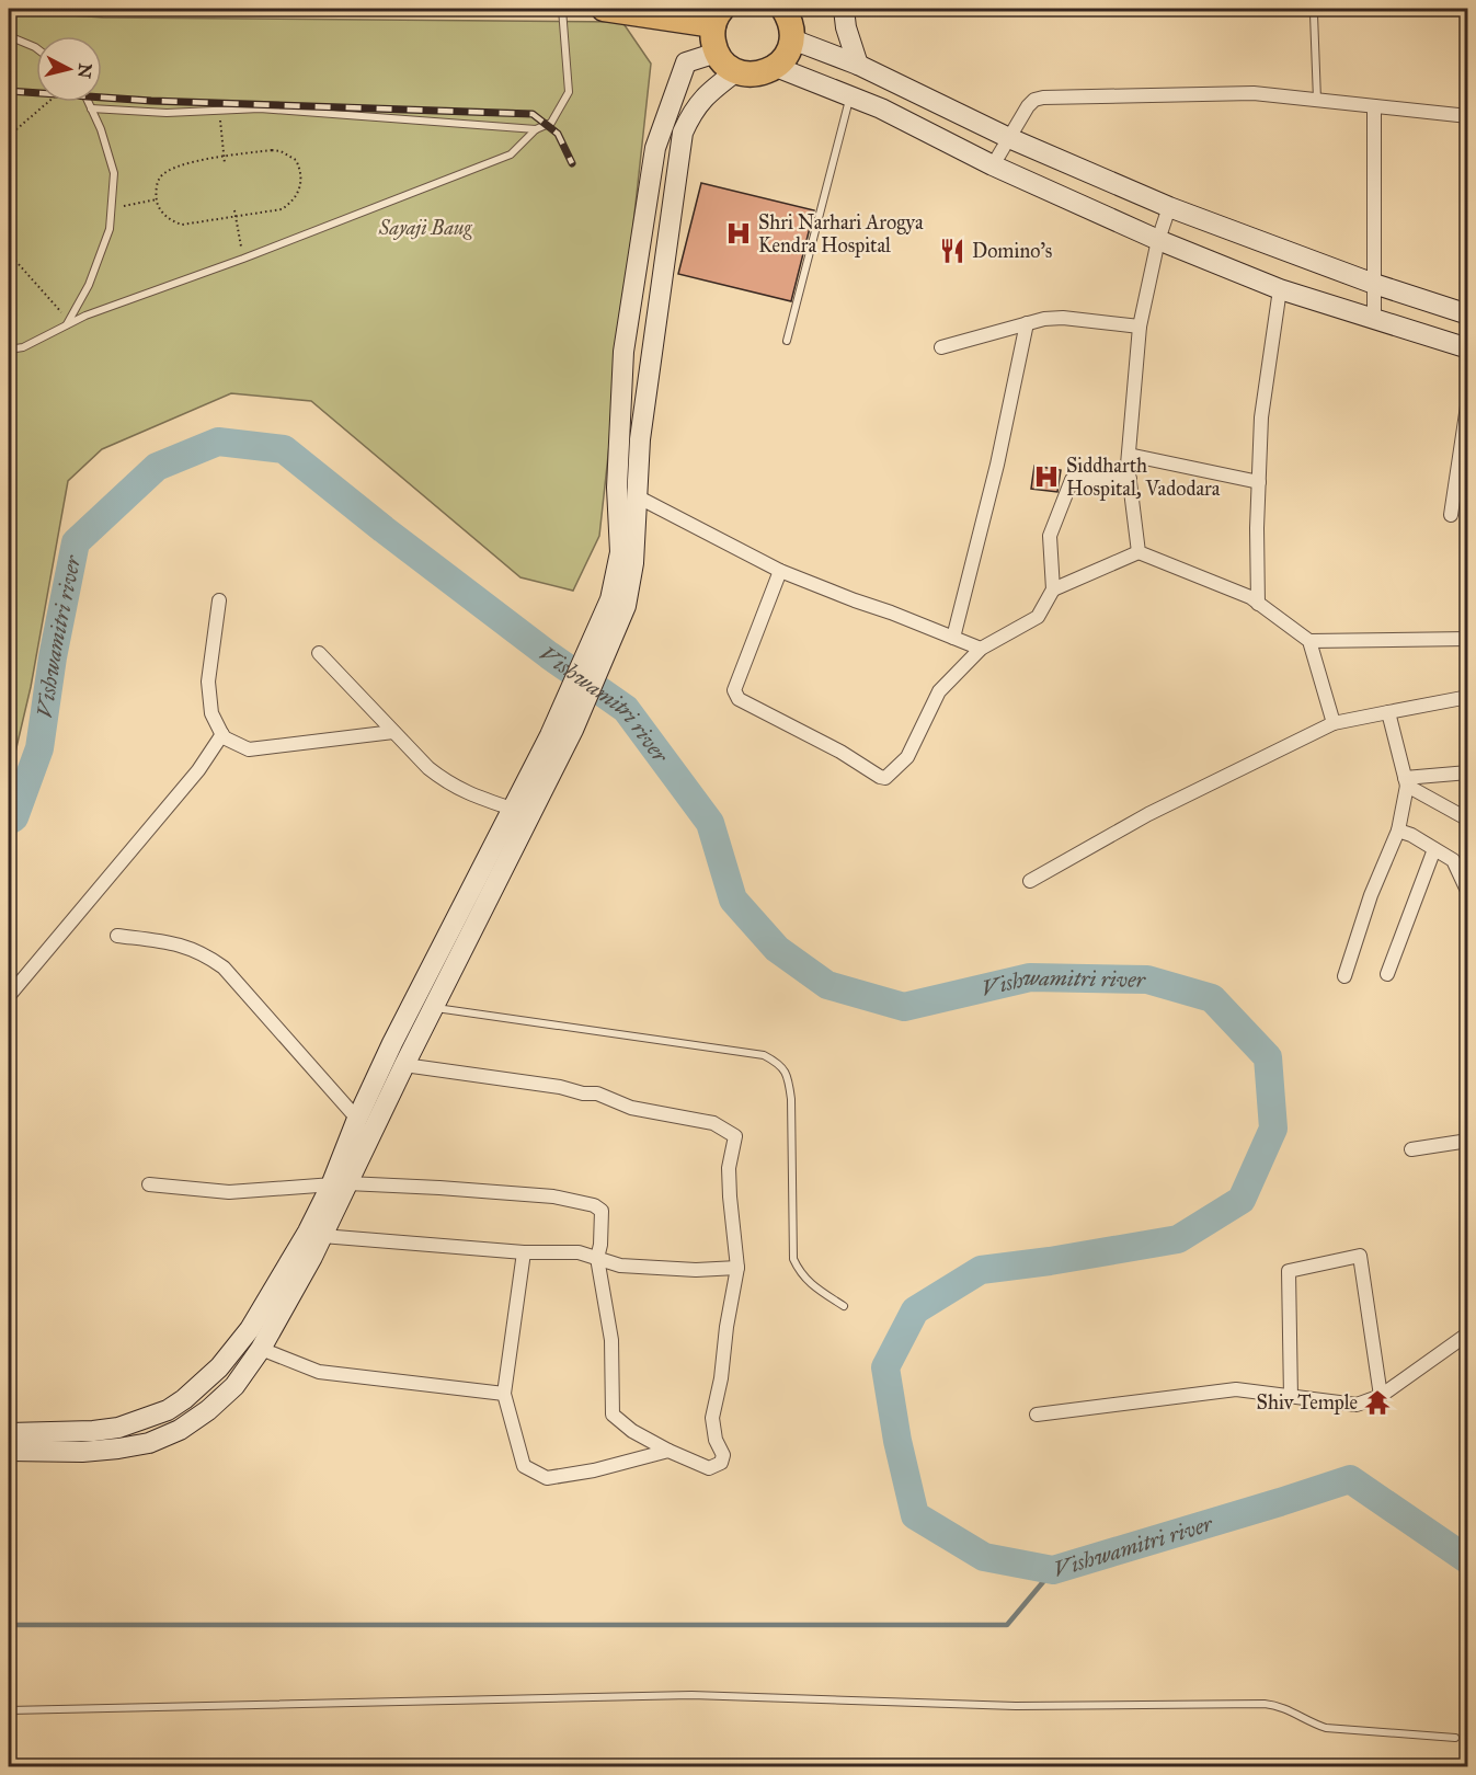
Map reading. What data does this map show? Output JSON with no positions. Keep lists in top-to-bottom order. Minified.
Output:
{"water":["Vishwamitri river"],"parks":["Sayaji Baug"],"places":{"hospital":["Shri Narhari Arogya Kendra Hospital","Siddharth Hospital, Vadodara"],"restaurant":["Domino's"],"temple":["Shiv Temple"]},"north":"right"}
